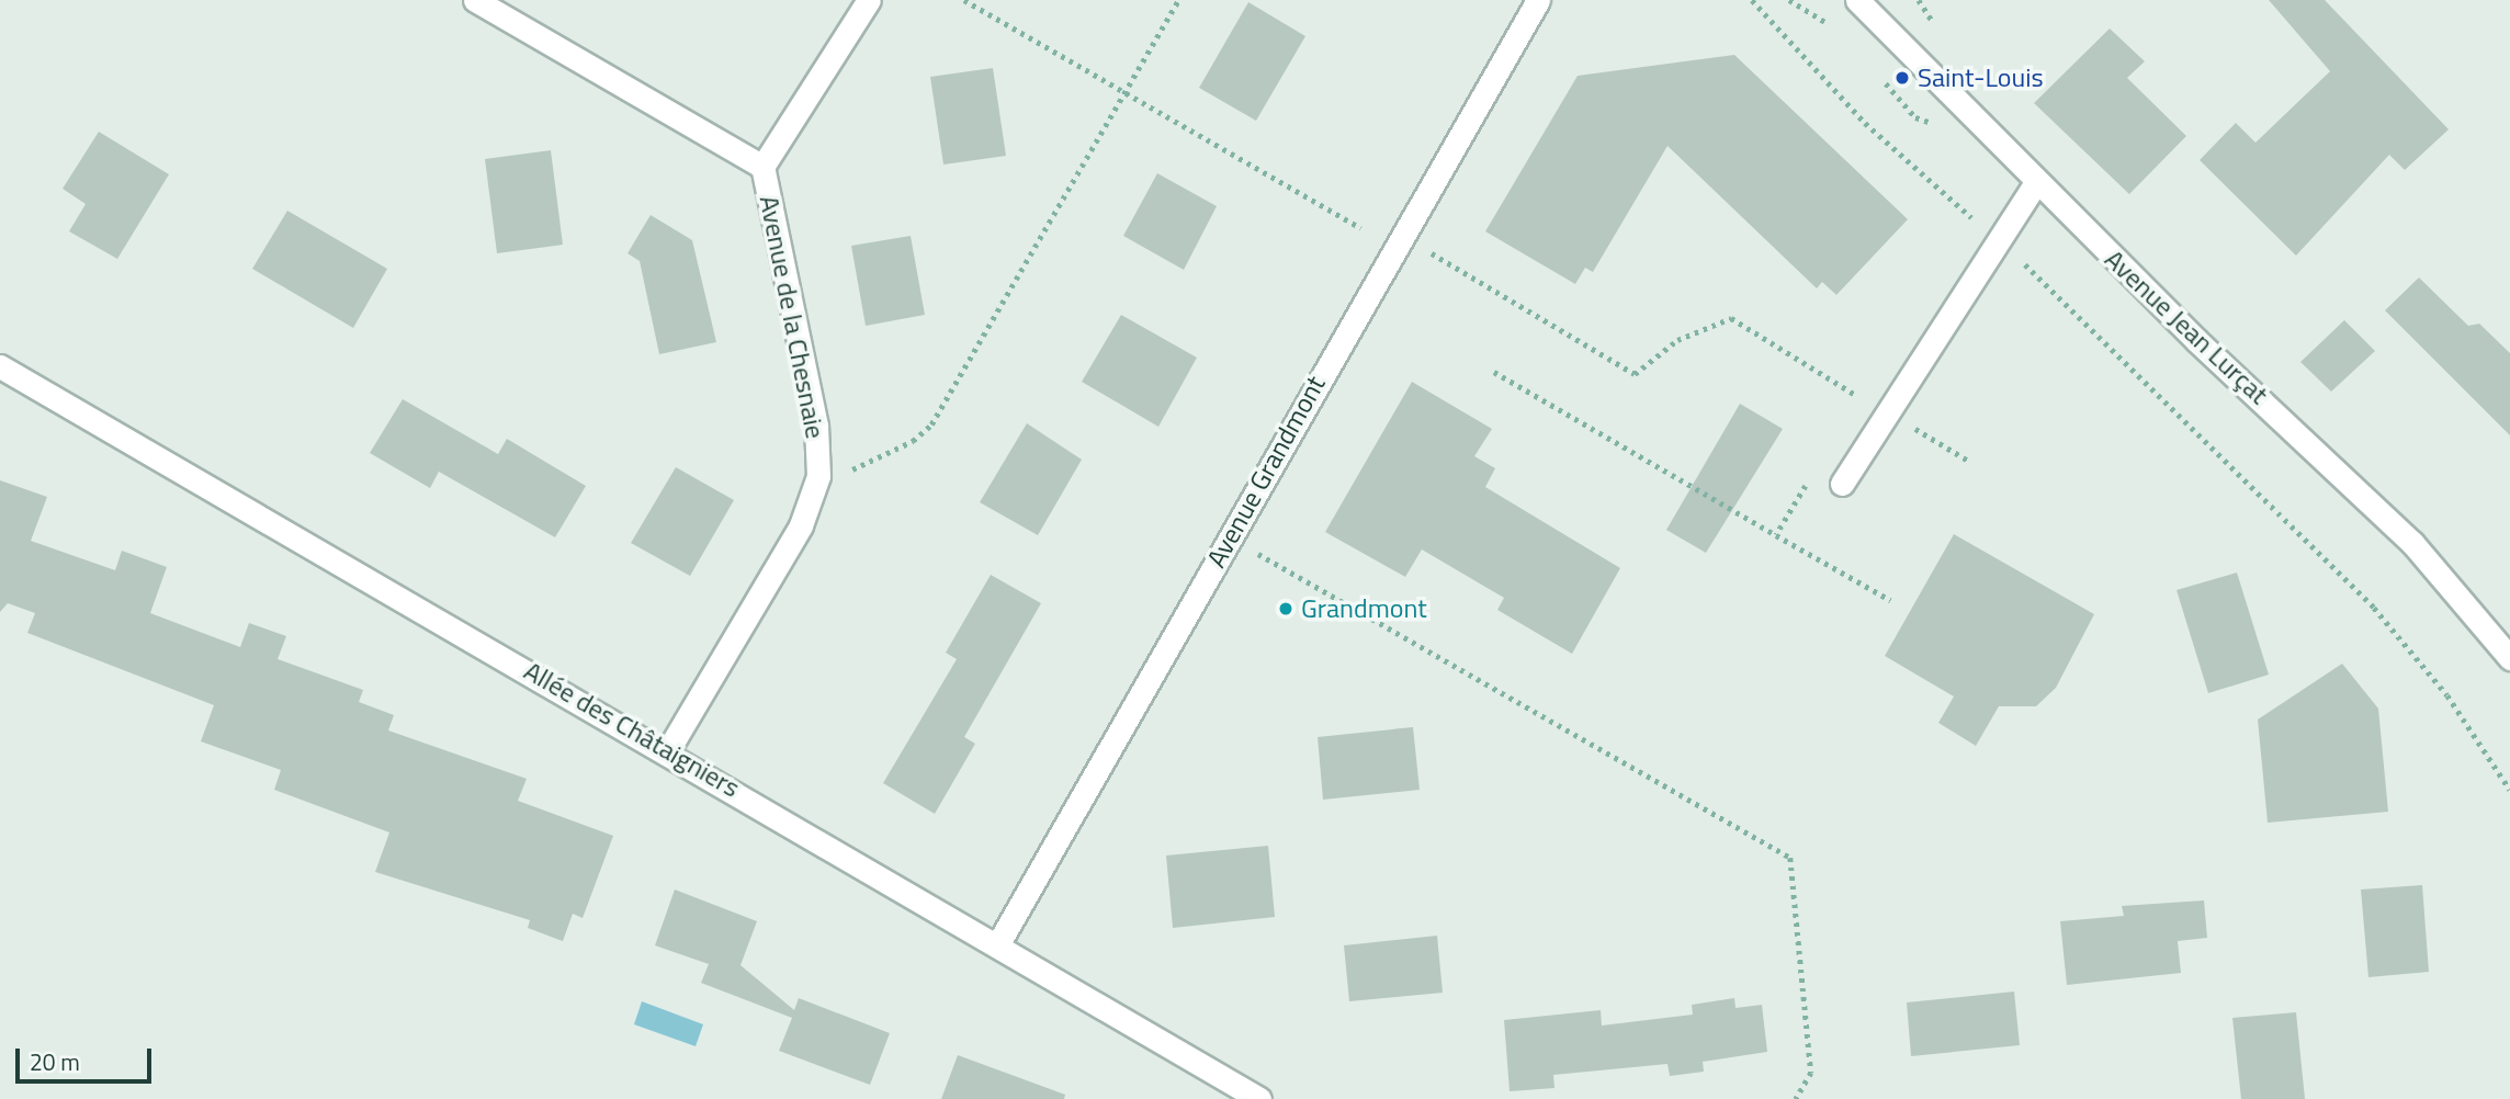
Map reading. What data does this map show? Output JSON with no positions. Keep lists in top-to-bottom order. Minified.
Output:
{"streets":{"street":["Avenue de la Chesnaie","Avenue Jean Lurçat","Avenue Grandmont","Allée des Châtaigniers"]},"crossings":[["Avenue de la Chesnaie","Allée des Châtaigniers"],["Avenue Grandmont","Allée des Châtaigniers"]],"places":["Saint-Louis","Grandmont"],"scale_bar":"20 m"}
